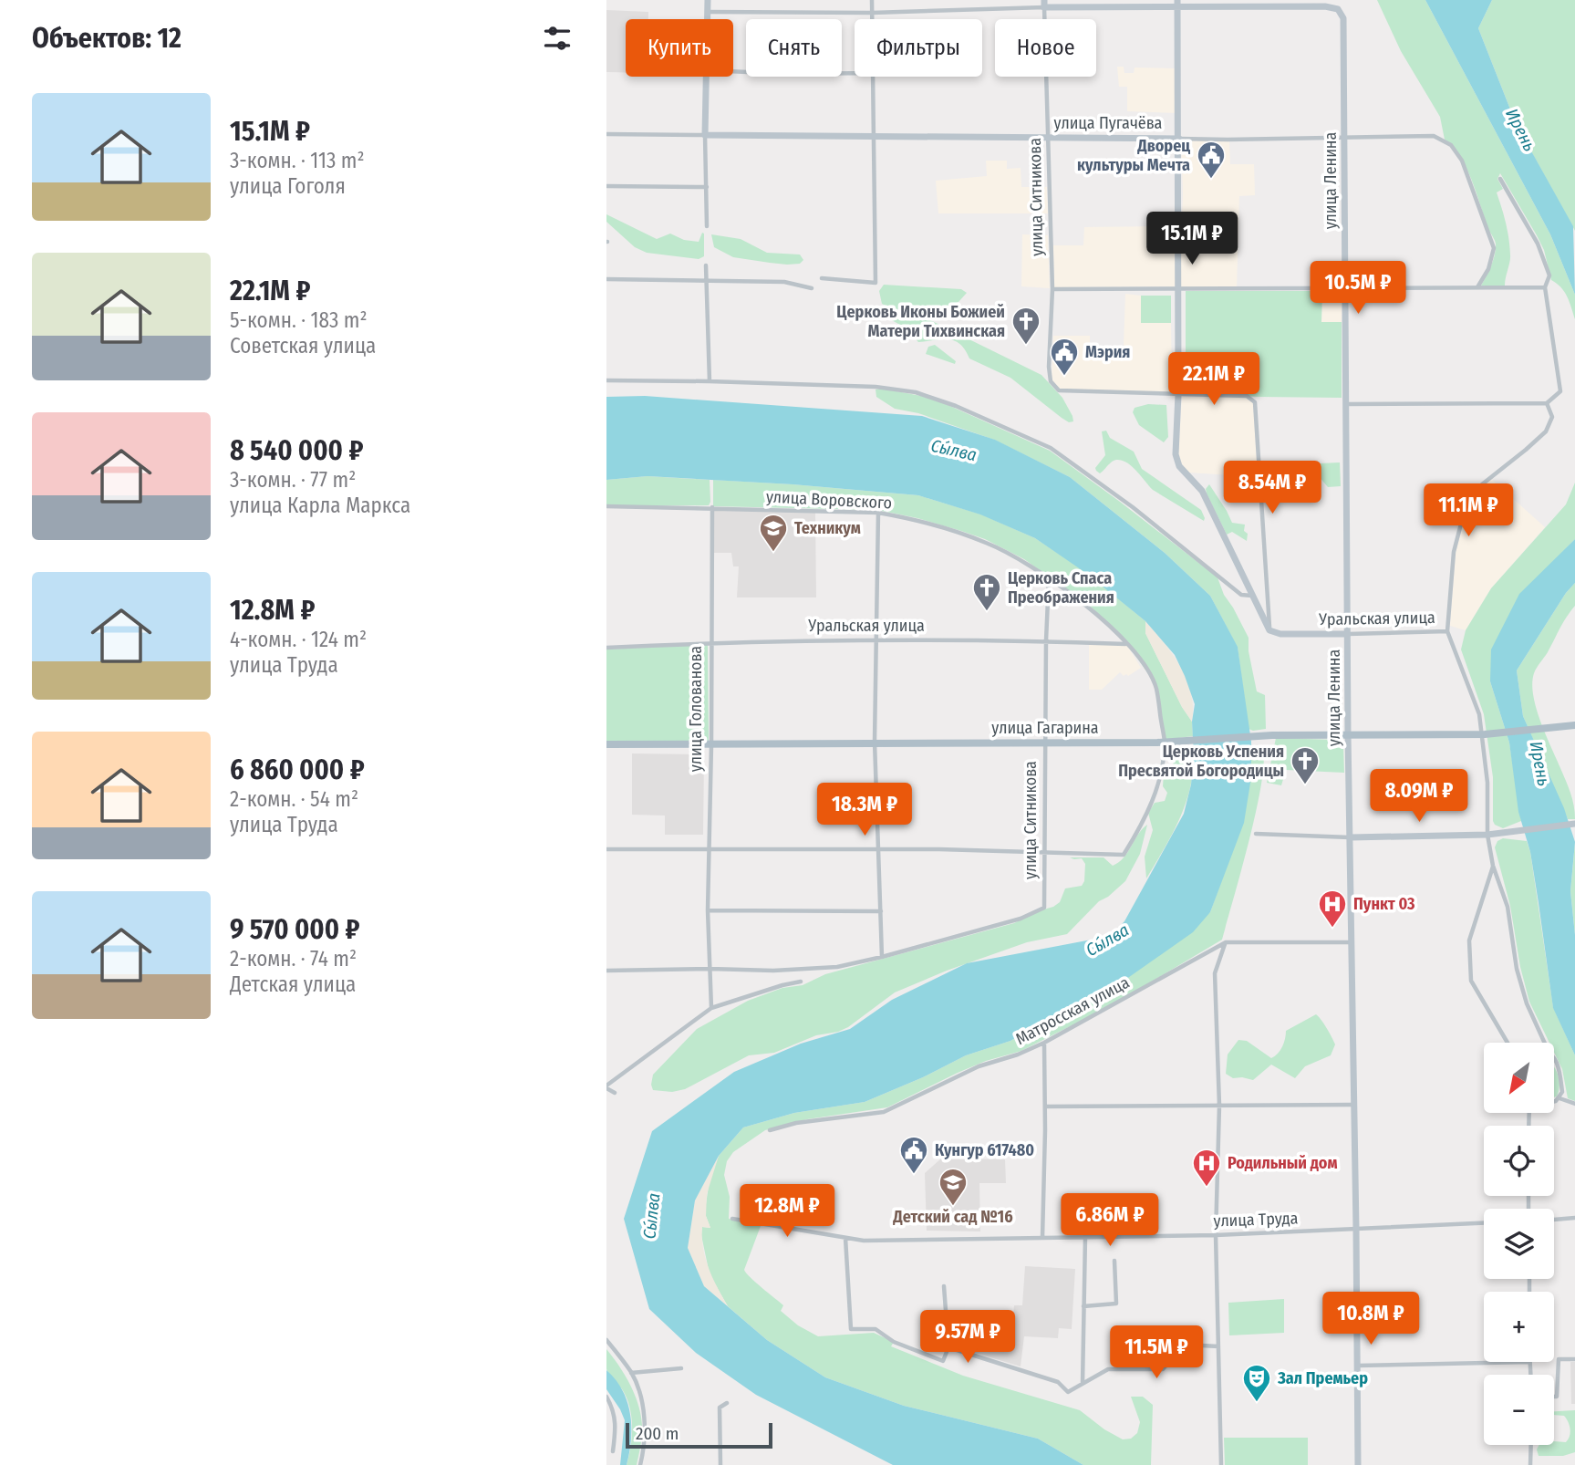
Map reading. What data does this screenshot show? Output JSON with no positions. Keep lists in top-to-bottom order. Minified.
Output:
{"streets":{"main road":["улица Гагарина"],"street":["улица Пугачёва","улица Ленина","улица Ситникова","улица Воровского","Уральская улица","улица Голованова","Матросская улица","улица Труда"]},"crossings":[["улица Пугачёва","улица Ленина"],["улица Пугачёва","улица Ситникова"],["улица Ленина","Уральская улица"],["улица Ленина","улица Гагарина"],["улица Ленина","Матросская улица"],["улица Ленина","улица Труда"],["улица Ситникова","улица Воровского"],["улица Ситникова","Уральская улица"],["улица Ситникова","улица Гагарина"],["улица Воровского","Уральская улица"],["улица Воровского","улица Голованова"],["улица Воровского","улица Гагарина"],["Уральская улица","улица Голованова"],["улица Голованова","улица Гагарина"]],"water":["Ирень","Сы́лва"],"places":{"public building":["Дворец культуры Мечта","Мэрия","Кунгур 617480"],"church":["Церковь Иконы Божией Матери Тихвинская","Церковь Спаса Преображения","Церковь Успения Пресвятой Богородицы"],"school or university":["Техникум","Детский сад №16"],"hospital":["Пункт 03","Родильный дом"],"theatre":["Зал Премьер"]},"scale_bar":"200 m","north":"bottom left","page":{"heading":"Объектов: 12","chip":["Купить","Снять","Фильтры","Новое"],"list":[{"name":"15.1M ₽","note":"3-комн. · 113 m² · улица Гоголя"},{"name":"22.1M ₽","note":"5-комн. · 183 m² · Советская улица"},{"name":"8 540 000 ₽","note":"3-комн. · 77 m² · улица Карла Маркса"},{"name":"12.8M ₽","note":"4-комн. · 124 m² · улица Труда"},{"name":"6 860 000 ₽","note":"2-комн. · 54 m² · улица Труда"},{"name":"9 570 000 ₽","note":"2-комн. · 74 m² · Детская улица"}],"price":["15.1M ₽","10.5M ₽","22.1M ₽","8.54M ₽","11.1M ₽","8.09M ₽","18.3M ₽","12.8M ₽","6.86M ₽","10.8M ₽","9.57M ₽","11.5M ₽"],"map_buttons":["+","−"],"scale":"200 m"}}
